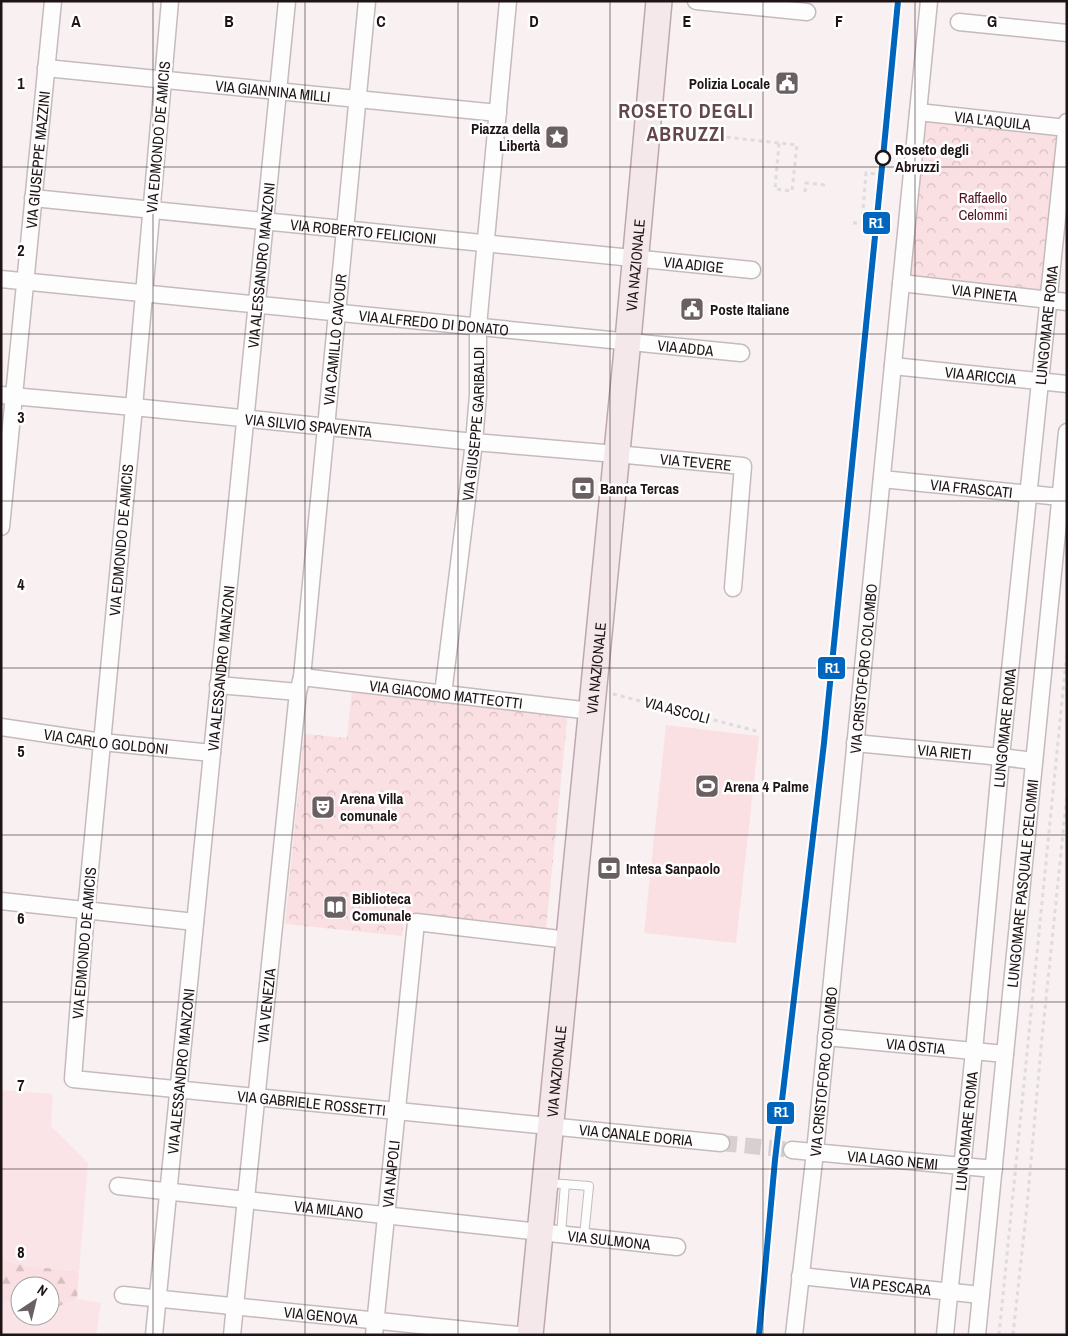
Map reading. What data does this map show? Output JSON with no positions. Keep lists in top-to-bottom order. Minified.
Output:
{"streets":{"main road":["VIA NAZIONALE"],"street":["VIA GIANNINA MILLI","VIA L'AQUILA","VIA EDMONDO DE AMICIS","VIA GIUSEPPE MAZZINI","VIA ROBERTO FELICIONI","VIA ADIGE","VIA ALESSANDRO MANZONI","VIA PINETA","VIA ALFREDO DI DONATO","LUNGOMARE ROMA","VIA CAMILLO CAVOUR","VIA ADDA","VIA ARICCIA","VIA GIUSEPPE GARIBALDI","VIA SILVIO SPAVENTA","VIA TEVERE","VIA FRASCATI","VIA CRISTOFORO COLOMBO","VIA GIACOMO MATTEOTTI","VIA CARLO GOLDONI","VIA RIETI","LUNGOMARE PASQUALE CELOMMI","VIA VENEZIA","VIA OSTIA","VIA GABRIELE ROSSETTI","VIA CANALE DORIA","VIA LAGO NEMI","VIA NAPOLI","VIA MILANO","VIA SULMONA","VIA PESCARA","VIA GENOVA"],"path":["VIA ASCOLI"]},"crossings":[["VIA GIANNINA MILLI","VIA EDMONDO DE AMICIS"],["VIA GIANNINA MILLI","VIA GIUSEPPE MAZZINI"],["VIA GIANNINA MILLI","VIA ALESSANDRO MANZONI"],["VIA GIANNINA MILLI","VIA CAMILLO CAVOUR"],["VIA GIANNINA MILLI","VIA GIUSEPPE GARIBALDI"],["VIA L'AQUILA","LUNGOMARE ROMA"],["VIA L'AQUILA","VIA CRISTOFORO COLOMBO"],["VIA EDMONDO DE AMICIS","VIA ROBERTO FELICIONI"],["VIA EDMONDO DE AMICIS","VIA ALFREDO DI DONATO"],["VIA EDMONDO DE AMICIS","VIA SILVIO SPAVENTA"],["VIA EDMONDO DE AMICIS","VIA CARLO GOLDONI"],["VIA EDMONDO DE AMICIS","VIA GABRIELE ROSSETTI"],["VIA GIUSEPPE MAZZINI","VIA ROBERTO FELICIONI"],["VIA GIUSEPPE MAZZINI","VIA ALFREDO DI DONATO"],["VIA GIUSEPPE MAZZINI","VIA SILVIO SPAVENTA"],["VIA ROBERTO FELICIONI","VIA ADIGE"],["VIA ROBERTO FELICIONI","VIA ALESSANDRO MANZONI"],["VIA ROBERTO FELICIONI","VIA NAZIONALE"],["VIA ROBERTO FELICIONI","VIA CAMILLO CAVOUR"],["VIA ROBERTO FELICIONI","VIA GIUSEPPE GARIBALDI"],["VIA ADIGE","VIA NAZIONALE"],["VIA ALESSANDRO MANZONI","VIA ALFREDO DI DONATO"],["VIA ALESSANDRO MANZONI","VIA SILVIO SPAVENTA"],["VIA ALESSANDRO MANZONI","VIA GIACOMO MATTEOTTI"],["VIA ALESSANDRO MANZONI","VIA CARLO GOLDONI"],["VIA ALESSANDRO MANZONI","VIA GABRIELE ROSSETTI"],["VIA ALESSANDRO MANZONI","VIA MILANO"],["VIA ALESSANDRO MANZONI","VIA GENOVA"],["VIA NAZIONALE","VIA ALFREDO DI DONATO"],["VIA NAZIONALE","VIA ADDA"],["VIA NAZIONALE","VIA SILVIO SPAVENTA"],["VIA NAZIONALE","VIA TEVERE"],["VIA NAZIONALE","VIA GIACOMO MATTEOTTI"],["VIA NAZIONALE","VIA ASCOLI"],["VIA NAZIONALE","VIA GABRIELE ROSSETTI"],["VIA NAZIONALE","VIA CANALE DORIA"],["VIA NAZIONALE","VIA NAPOLI"],["VIA NAZIONALE","VIA MILANO"],["VIA NAZIONALE","VIA SULMONA"],["VIA PINETA","LUNGOMARE ROMA"],["VIA PINETA","VIA CRISTOFORO COLOMBO"],["VIA ALFREDO DI DONATO","VIA CAMILLO CAVOUR"],["VIA ALFREDO DI DONATO","VIA ADDA"],["VIA ALFREDO DI DONATO","VIA GIUSEPPE GARIBALDI"],["LUNGOMARE ROMA","VIA ARICCIA"],["LUNGOMARE ROMA","VIA FRASCATI"],["LUNGOMARE ROMA","VIA RIETI"],["LUNGOMARE ROMA","VIA OSTIA"],["LUNGOMARE ROMA","VIA LAGO NEMI"],["LUNGOMARE ROMA","VIA PESCARA"],["VIA CAMILLO CAVOUR","VIA SILVIO SPAVENTA"],["VIA CAMILLO CAVOUR","VIA GIACOMO MATTEOTTI"],["VIA CAMILLO CAVOUR","VIA VENEZIA"],["VIA ARICCIA","VIA CRISTOFORO COLOMBO"],["VIA GIUSEPPE GARIBALDI","VIA SILVIO SPAVENTA"],["VIA GIUSEPPE GARIBALDI","VIA GIACOMO MATTEOTTI"],["VIA SILVIO SPAVENTA","VIA TEVERE"],["VIA FRASCATI","VIA CRISTOFORO COLOMBO"],["VIA FRASCATI","LUNGOMARE PASQUALE CELOMMI"],["VIA CRISTOFORO COLOMBO","VIA RIETI"],["VIA CRISTOFORO COLOMBO","VIA OSTIA"],["VIA CRISTOFORO COLOMBO","VIA LAGO NEMI"],["VIA CRISTOFORO COLOMBO","VIA PESCARA"],["VIA GIACOMO MATTEOTTI","VIA ASCOLI"],["VIA GIACOMO MATTEOTTI","VIA VENEZIA"],["VIA RIETI","LUNGOMARE PASQUALE CELOMMI"],["LUNGOMARE PASQUALE CELOMMI","VIA OSTIA"],["LUNGOMARE PASQUALE CELOMMI","VIA LAGO NEMI"],["LUNGOMARE PASQUALE CELOMMI","VIA PESCARA"],["VIA VENEZIA","VIA GABRIELE ROSSETTI"],["VIA VENEZIA","VIA MILANO"],["VIA VENEZIA","VIA GENOVA"],["VIA GABRIELE ROSSETTI","VIA CANALE DORIA"],["VIA GABRIELE ROSSETTI","VIA NAPOLI"],["VIA NAPOLI","VIA MILANO"],["VIA NAPOLI","VIA GENOVA"],["VIA MILANO","VIA SULMONA"]],"districts":["ROSETO DEGLI ABRUZZI"],"parks":["Raffaello Celommi"],"places":{"public building":["Polizia Locale","Poste Italiane"],"place":["Piazza della Libertà"],"other":["Roseto degli Abruzzi"],"bank":["Banca Tercas","Intesa Sanpaolo"],"sports":["Arena 4 Palme"],"theatre":["Arena Villa comunale"],"library":["Biblioteca Comunale"]},"lines":["transit line R1"],"north":"top right","grid":{"columns":["A","B","C","D","E","F","G"],"rows":["1","2","3","4","5","6","7","8"]}}
